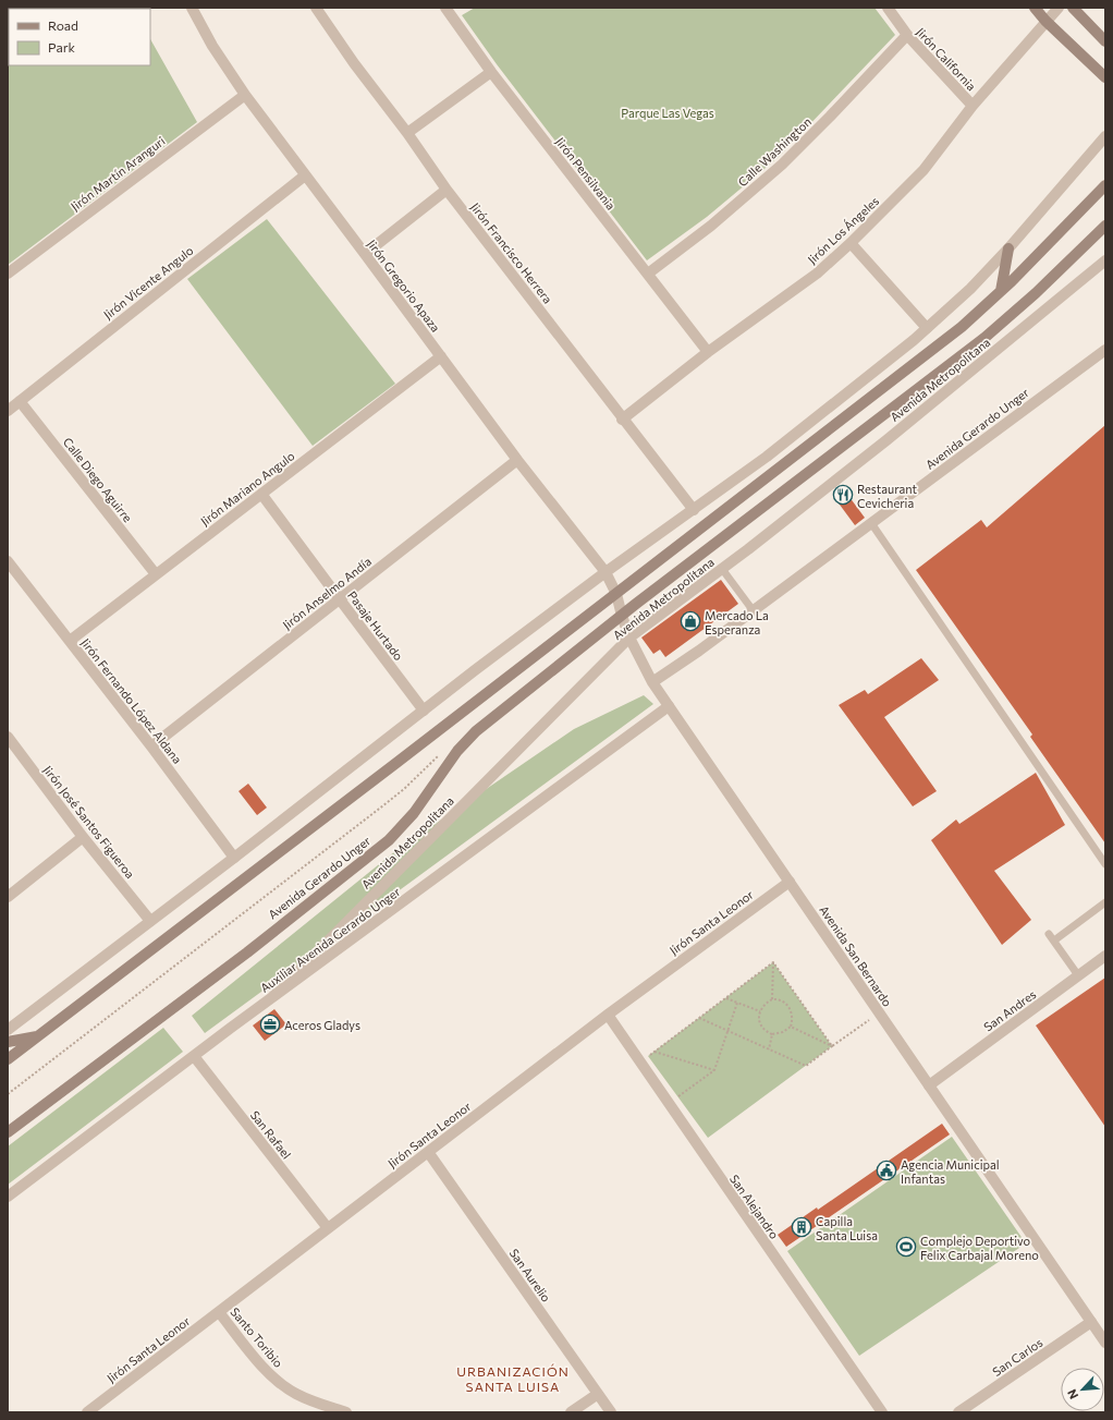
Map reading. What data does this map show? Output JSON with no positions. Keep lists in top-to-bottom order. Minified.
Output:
{"streets":{"main road":["Avenida Metropolitana","Avenida Gerardo Unger"],"street":["Jirón California","Calle Washington","Jirón Martín Aranguri","Jirón Pensilvania","Jirón Los Ángeles","Jirón Francisco Herrera","Jirón Vicente Angulo","Jirón Gregorio Apaza","Calle Diego Aguirre","Jirón Mariano Angulo","Jirón Anselmo Andía","Pasaje Hurtado","Jirón Fernando López Aldana","Jirón José Santos Figueroa","Jirón Santa Leonor","Auxiliar Avenida Gerardo Unger","Avenida San Bernardo","San Andres","San Rafael","San Alejandro","San Aurelio","Santo Toribio","San Carlos"]},"crossings":[["Jirón California","Calle Washington"],["Jirón California","Jirón Los Ángeles"],["Calle Washington","Jirón Pensilvania"],["Jirón Martín Aranguri","Jirón Gregorio Apaza"],["Jirón Pensilvania","Jirón Los Ángeles"],["Jirón Los Ángeles","Jirón Francisco Herrera"],["Jirón Vicente Angulo","Jirón Gregorio Apaza"],["Jirón Vicente Angulo","Calle Diego Aguirre"],["Jirón Gregorio Apaza","Jirón Mariano Angulo"],["Jirón Gregorio Apaza","Jirón Anselmo Andía"],["Jirón Gregorio Apaza","Avenida San Bernardo"],["Avenida Metropolitana","Avenida Gerardo Unger"],["Avenida Metropolitana","Auxiliar Avenida Gerardo Unger"],["Avenida Metropolitana","Avenida San Bernardo"],["Avenida Gerardo Unger","Avenida San Bernardo"],["Calle Diego Aguirre","Jirón Mariano Angulo"],["Jirón Mariano Angulo","Pasaje Hurtado"],["Jirón Mariano Angulo","Jirón Fernando López Aldana"],["Jirón Anselmo Andía","Pasaje Hurtado"],["Jirón Anselmo Andía","Jirón Fernando López Aldana"],["Jirón Santa Leonor","Avenida San Bernardo"],["Jirón Santa Leonor","San Rafael"],["Jirón Santa Leonor","San Alejandro"],["Jirón Santa Leonor","San Aurelio"],["Jirón Santa Leonor","Santo Toribio"],["Auxiliar Avenida Gerardo Unger","Avenida San Bernardo"],["Auxiliar Avenida Gerardo Unger","San Rafael"],["Avenida San Bernardo","San Andres"],["Avenida San Bernardo","San Carlos"]],"districts":["URBANIZACIÓN SANTA LUISA"],"parks":["Parque Las Vegas"],"places":{"restaurant":["Restaurant Cevicheria"],"shop":["Mercado La Esperanza"],"office":["Aceros Gladys"],"public building":["Agencia Municipal Infantas"],"building":["Capilla Santa Luisa"],"sports":["Complejo Deportivo Felix Carbajal Moreno"]},"legend":["Road","Park"],"north":"bottom left"}
